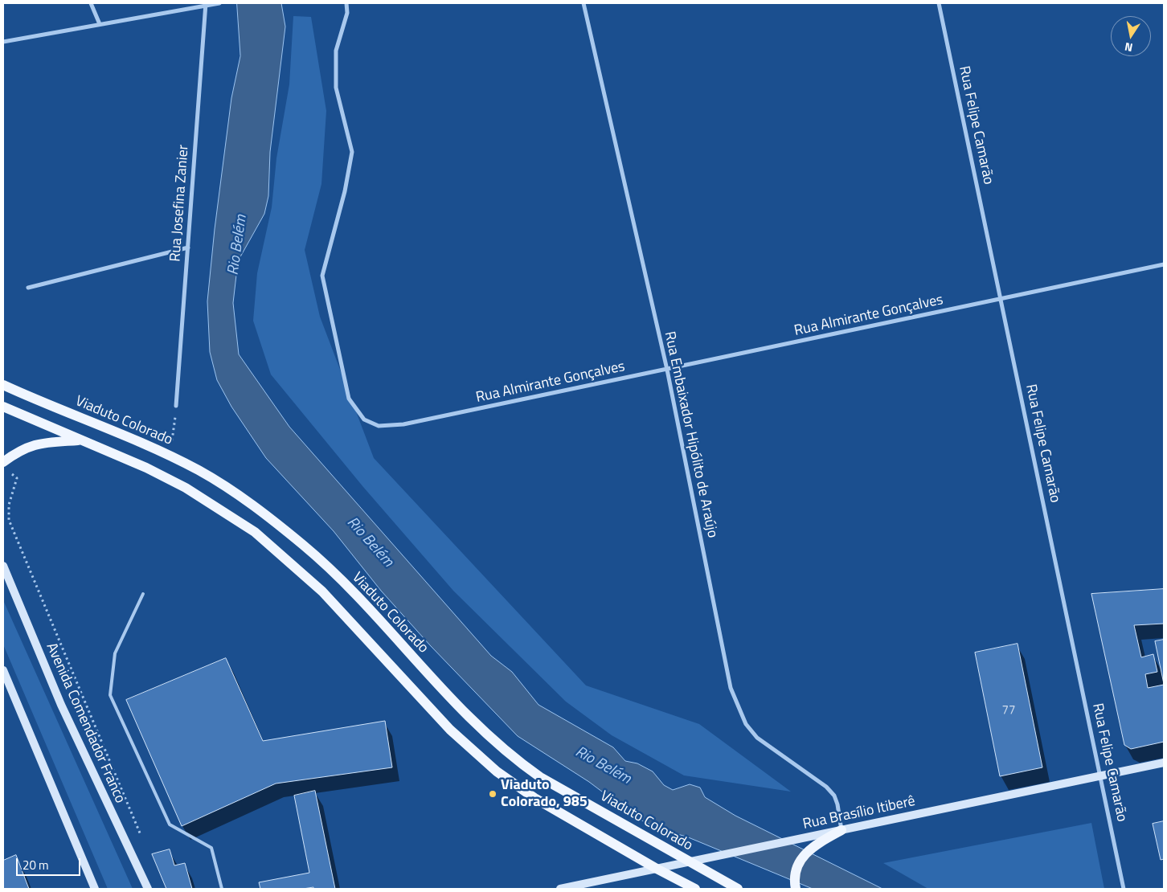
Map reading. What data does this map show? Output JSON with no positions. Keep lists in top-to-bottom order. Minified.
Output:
{"streets":{"main road":["Viaduto Colorado","Avenida Comendador Franco","Rua Brasílio Itiberê"],"street":["Rua Felipe Camarão","Rua Josefina Zanier","Rua Almirante Gonçalves","Rua Embaixador Hipólito de Araújo"]},"crossings":[["Rua Felipe Camarão","Rua Almirante Gonçalves"],["Rua Felipe Camarão","Rua Brasílio Itiberê"],["Rua Almirante Gonçalves","Rua Embaixador Hipólito de Araújo"],["Viaduto Colorado","Rua Brasílio Itiberê"],["Rua Embaixador Hipólito de Araújo","Rua Brasílio Itiberê"]],"water":["Rio Belém"],"places":["Viaduto Colorado, 985"],"house_numbers":["77"],"scale_bar":"20 m","north":"bottom"}
